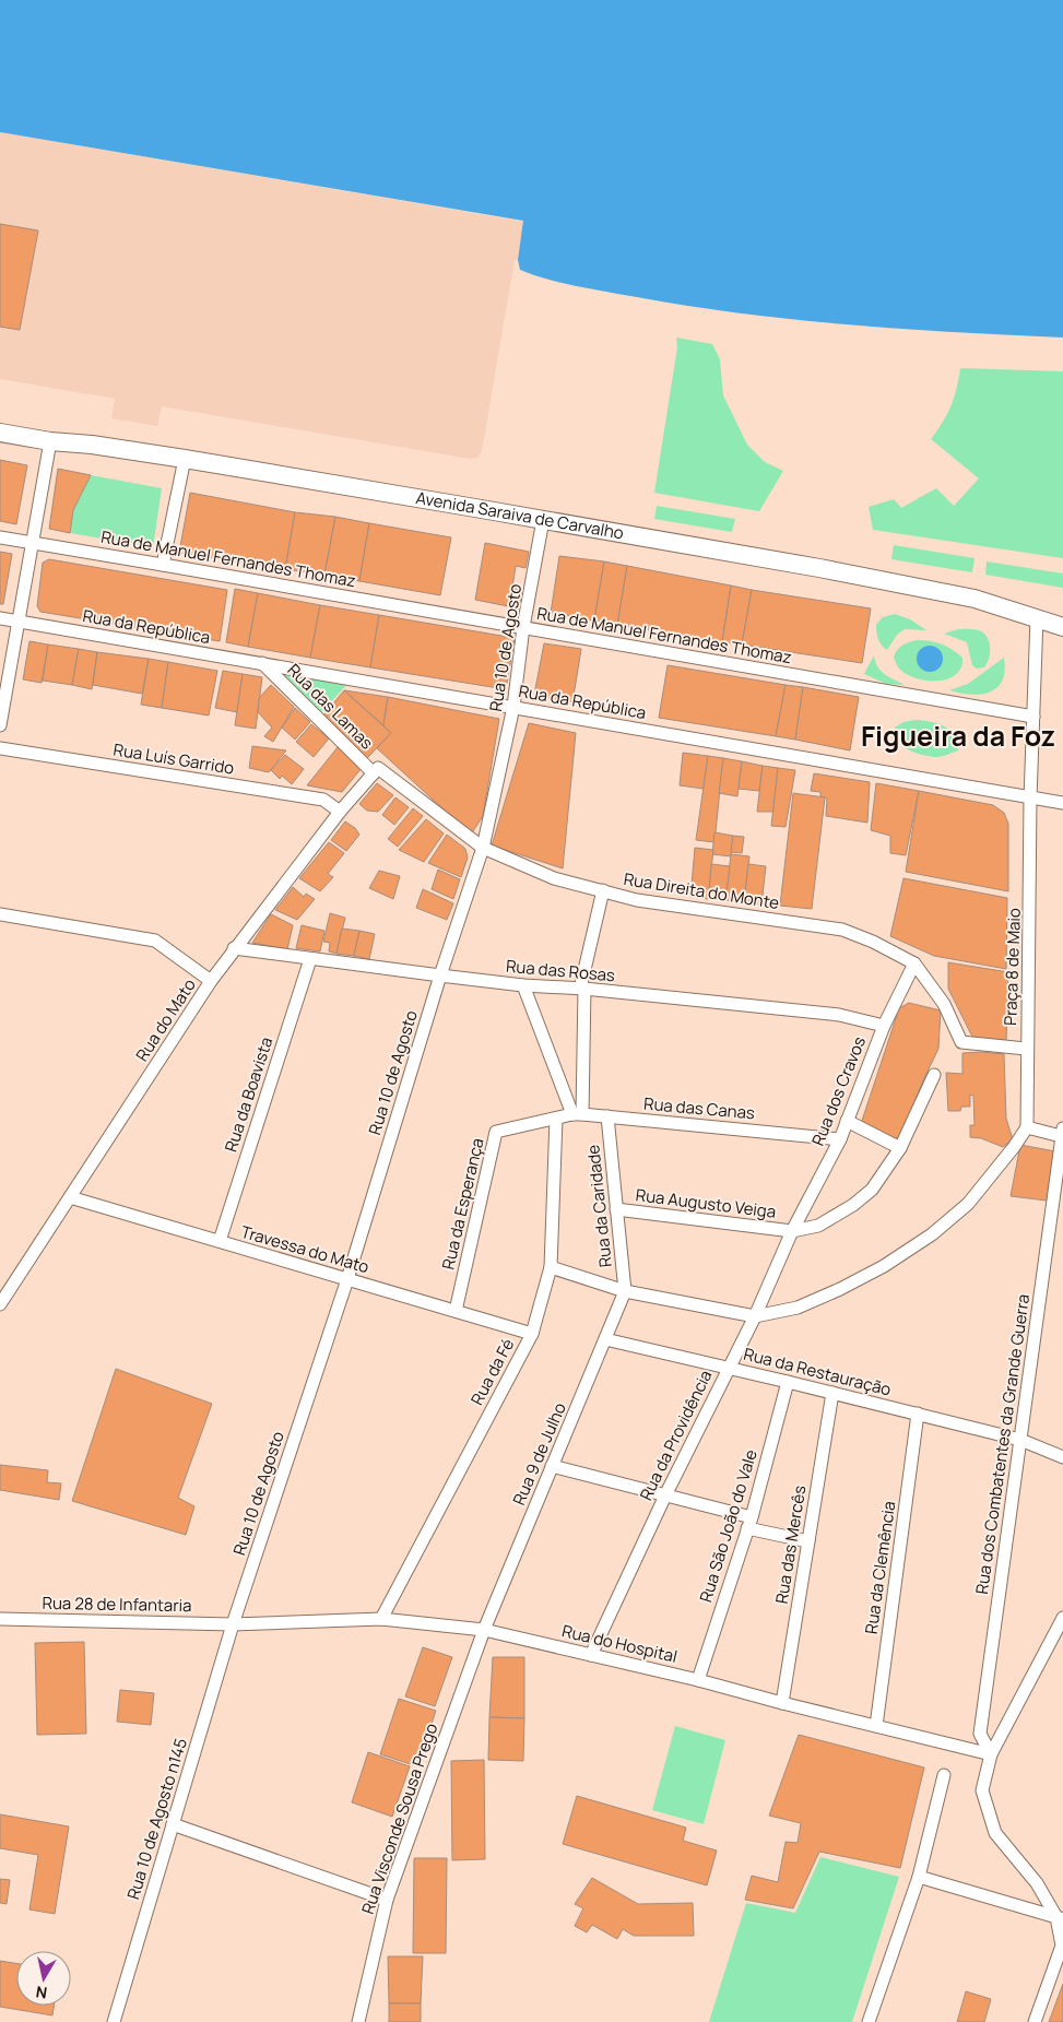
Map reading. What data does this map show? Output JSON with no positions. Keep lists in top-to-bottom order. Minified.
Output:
{"streets":{"main road":["Avenida Saraiva de Carvalho"],"street":["Rua de Manuel Fernandes Thomaz","Rua da República","Rua 10 de Agosto","Rua das Lamas","Rua Luís Garrido","Rua Direita do Monte","Praça 8 de Maio","Rua das Rosas","Rua do Mato","Rua dos Cravos","Rua da Boavista","Rua das Canas","Rua da Esperança","Rua Augusto Veiga","Rua da Caridade","Travessa do Mato","Rua da Fé","Rua da Restauração","Rua da Providência","Rua dos Combatentes da Grande Guerra","Rua 9 de Julho","Rua São João do Vale","Rua das Mercês","Rua da Clemência","Rua 28 de Infantaria","Rua do Hospital","Rua 10 de Agosto n145","Rua Visconde Sousa Prego"]},"crossings":[["Avenida Saraiva de Carvalho","Rua 10 de Agosto"],["Avenida Saraiva de Carvalho","Praça 8 de Maio"],["Rua de Manuel Fernandes Thomaz","Rua 10 de Agosto"],["Rua de Manuel Fernandes Thomaz","Praça 8 de Maio"],["Rua da República","Rua 10 de Agosto"],["Rua da República","Rua das Lamas"],["Rua da República","Praça 8 de Maio"],["Rua 10 de Agosto","Rua das Lamas"],["Rua 10 de Agosto","Rua Direita do Monte"],["Rua 10 de Agosto","Rua das Rosas"],["Rua 10 de Agosto","Travessa do Mato"],["Rua 10 de Agosto","Rua 28 de Infantaria"],["Rua 10 de Agosto","Rua do Hospital"],["Rua 10 de Agosto","Rua 10 de Agosto n145"],["Rua das Lamas","Rua Direita do Monte"],["Rua das Lamas","Rua do Mato"],["Rua Luís Garrido","Rua do Mato"],["Rua Direita do Monte","Rua dos Cravos"],["Rua das Rosas","Rua do Mato"],["Rua das Rosas","Rua dos Cravos"],["Rua das Rosas","Rua da Boavista"],["Rua do Mato","Travessa do Mato"],["Rua dos Cravos","Rua das Canas"],["Rua dos Cravos","Rua Augusto Veiga"],["Rua dos Cravos","Rua da Providência"],["Rua da Boavista","Travessa do Mato"],["Rua das Canas","Rua da Esperança"],["Rua das Canas","Rua da Caridade"],["Rua das Canas","Rua da Fé"],["Rua da Esperança","Travessa do Mato"],["Rua da Esperança","Rua da Fé"],["Rua Augusto Veiga","Rua da Caridade"],["Rua Augusto Veiga","Rua da Providência"],["Rua da Caridade","Rua 9 de Julho"],["Travessa do Mato","Rua da Fé"],["Rua da Fé","Rua do Hospital"],["Rua da Restauração","Rua da Providência"],["Rua da Restauração","Rua dos Combatentes da Grande Guerra"],["Rua da Restauração","Rua 9 de Julho"],["Rua da Restauração","Rua São João do Vale"],["Rua da Restauração","Rua das Mercês"],["Rua da Restauração","Rua da Clemência"],["Rua da Providência","Rua do Hospital"],["Rua dos Combatentes da Grande Guerra","Rua do Hospital"],["Rua 9 de Julho","Rua do Hospital"],["Rua 9 de Julho","Rua Visconde Sousa Prego"],["Rua São João do Vale","Rua do Hospital"],["Rua das Mercês","Rua do Hospital"],["Rua da Clemência","Rua do Hospital"],["Rua 28 de Infantaria","Rua do Hospital"],["Rua 28 de Infantaria","Rua 10 de Agosto n145"],["Rua do Hospital","Rua 10 de Agosto n145"],["Rua do Hospital","Rua Visconde Sousa Prego"]],"districts":["Figueira da Foz"],"north":"bottom"}
